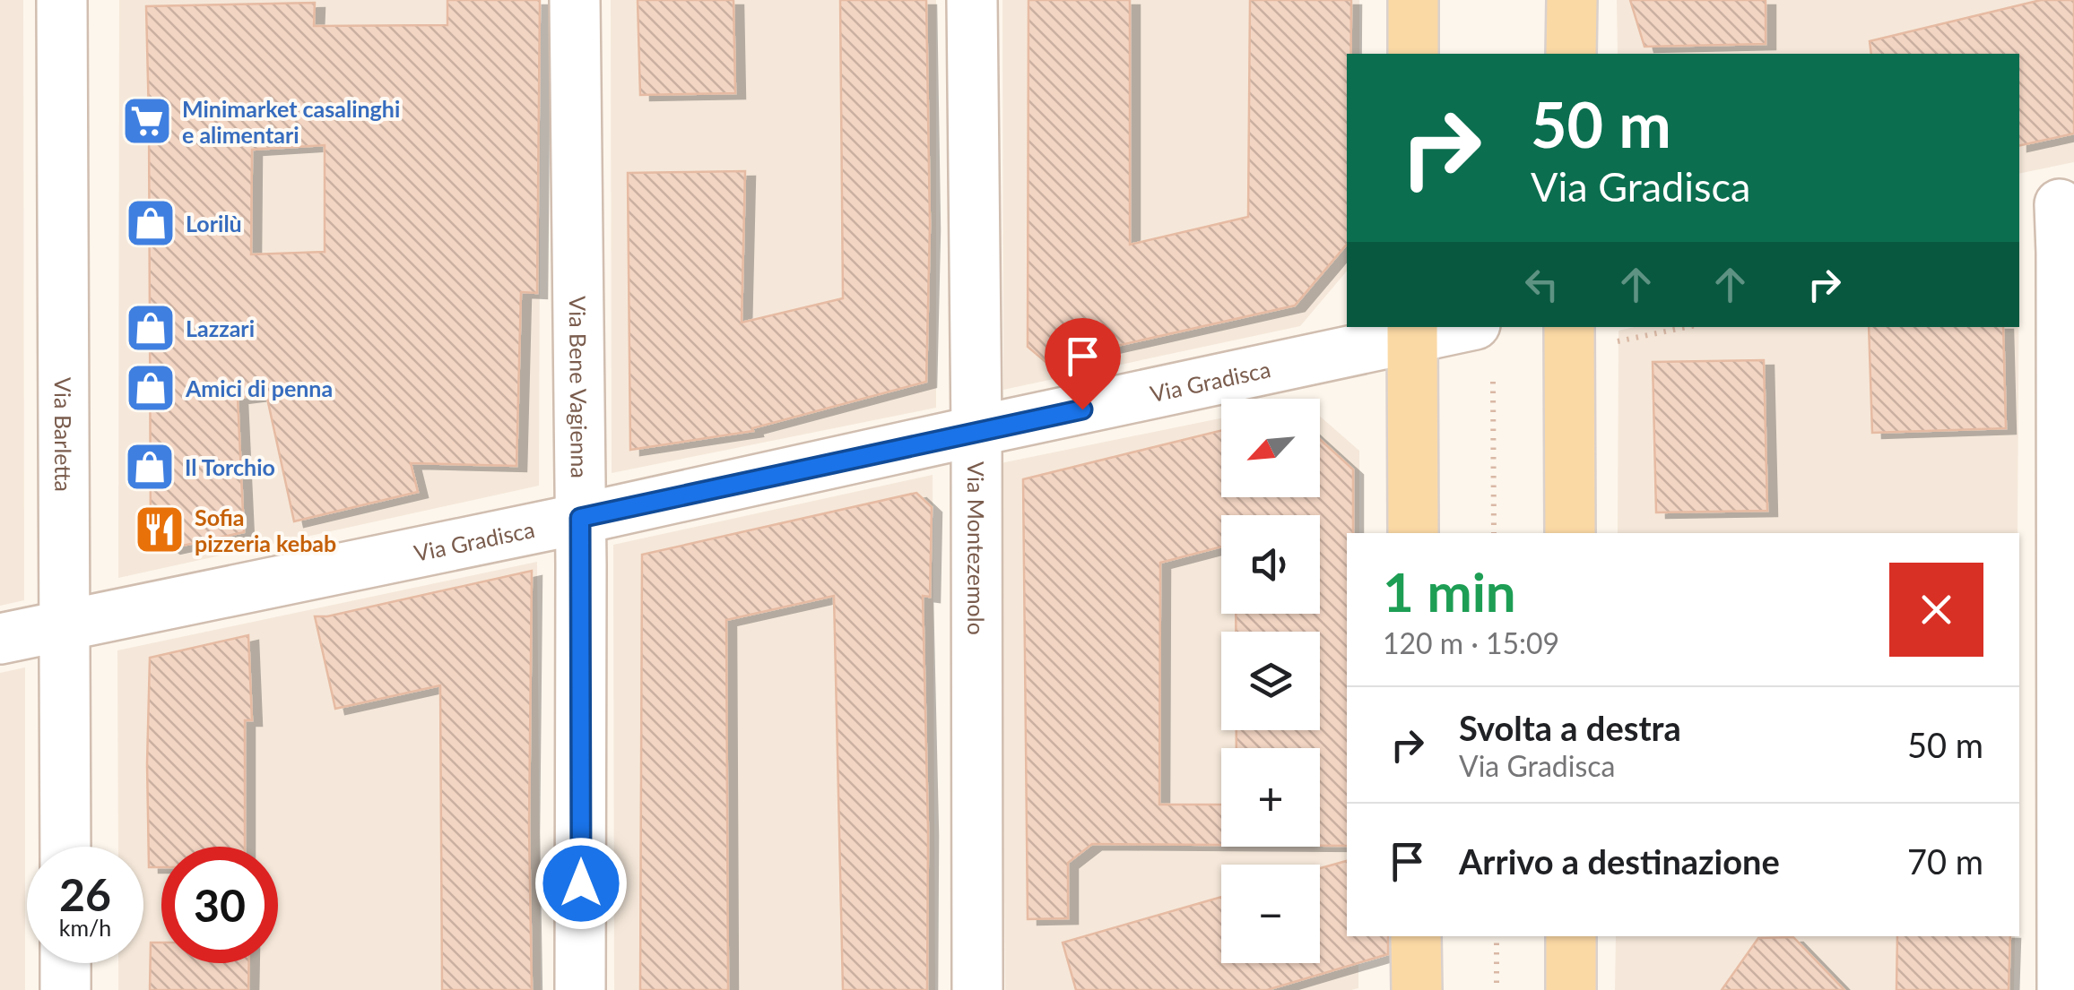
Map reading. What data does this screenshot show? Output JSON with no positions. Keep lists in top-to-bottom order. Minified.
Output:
{"streets":{"street":["Via Gradisca","Via Bene Vagienna","Via Barletta","Via Montezemolo"]},"crossings":[["Via Gradisca","Via Bene Vagienna"],["Via Gradisca","Via Barletta"],["Via Gradisca","Via Montezemolo"]],"places":{"supermarket":["Minimarket casalinghi e alimentari"],"shop":["Lorilù","Lazzari","Amici di penna","Il Torchio"],"restaurant":["Sofia pizzeria kebab"]},"north":"bottom left","page":{"turn":["50 m","Via Gradisca"],"map_buttons":["+","−"],"heading":["1 min","120 m · 15:09"],"list":[{"name":"Svolta a destra","note":"Via Gradisca","value":"50 m"},{"name":"Arrivo a destinazione","value":"70 m"}],"speed":"26 km/h","limit":"30"}}
